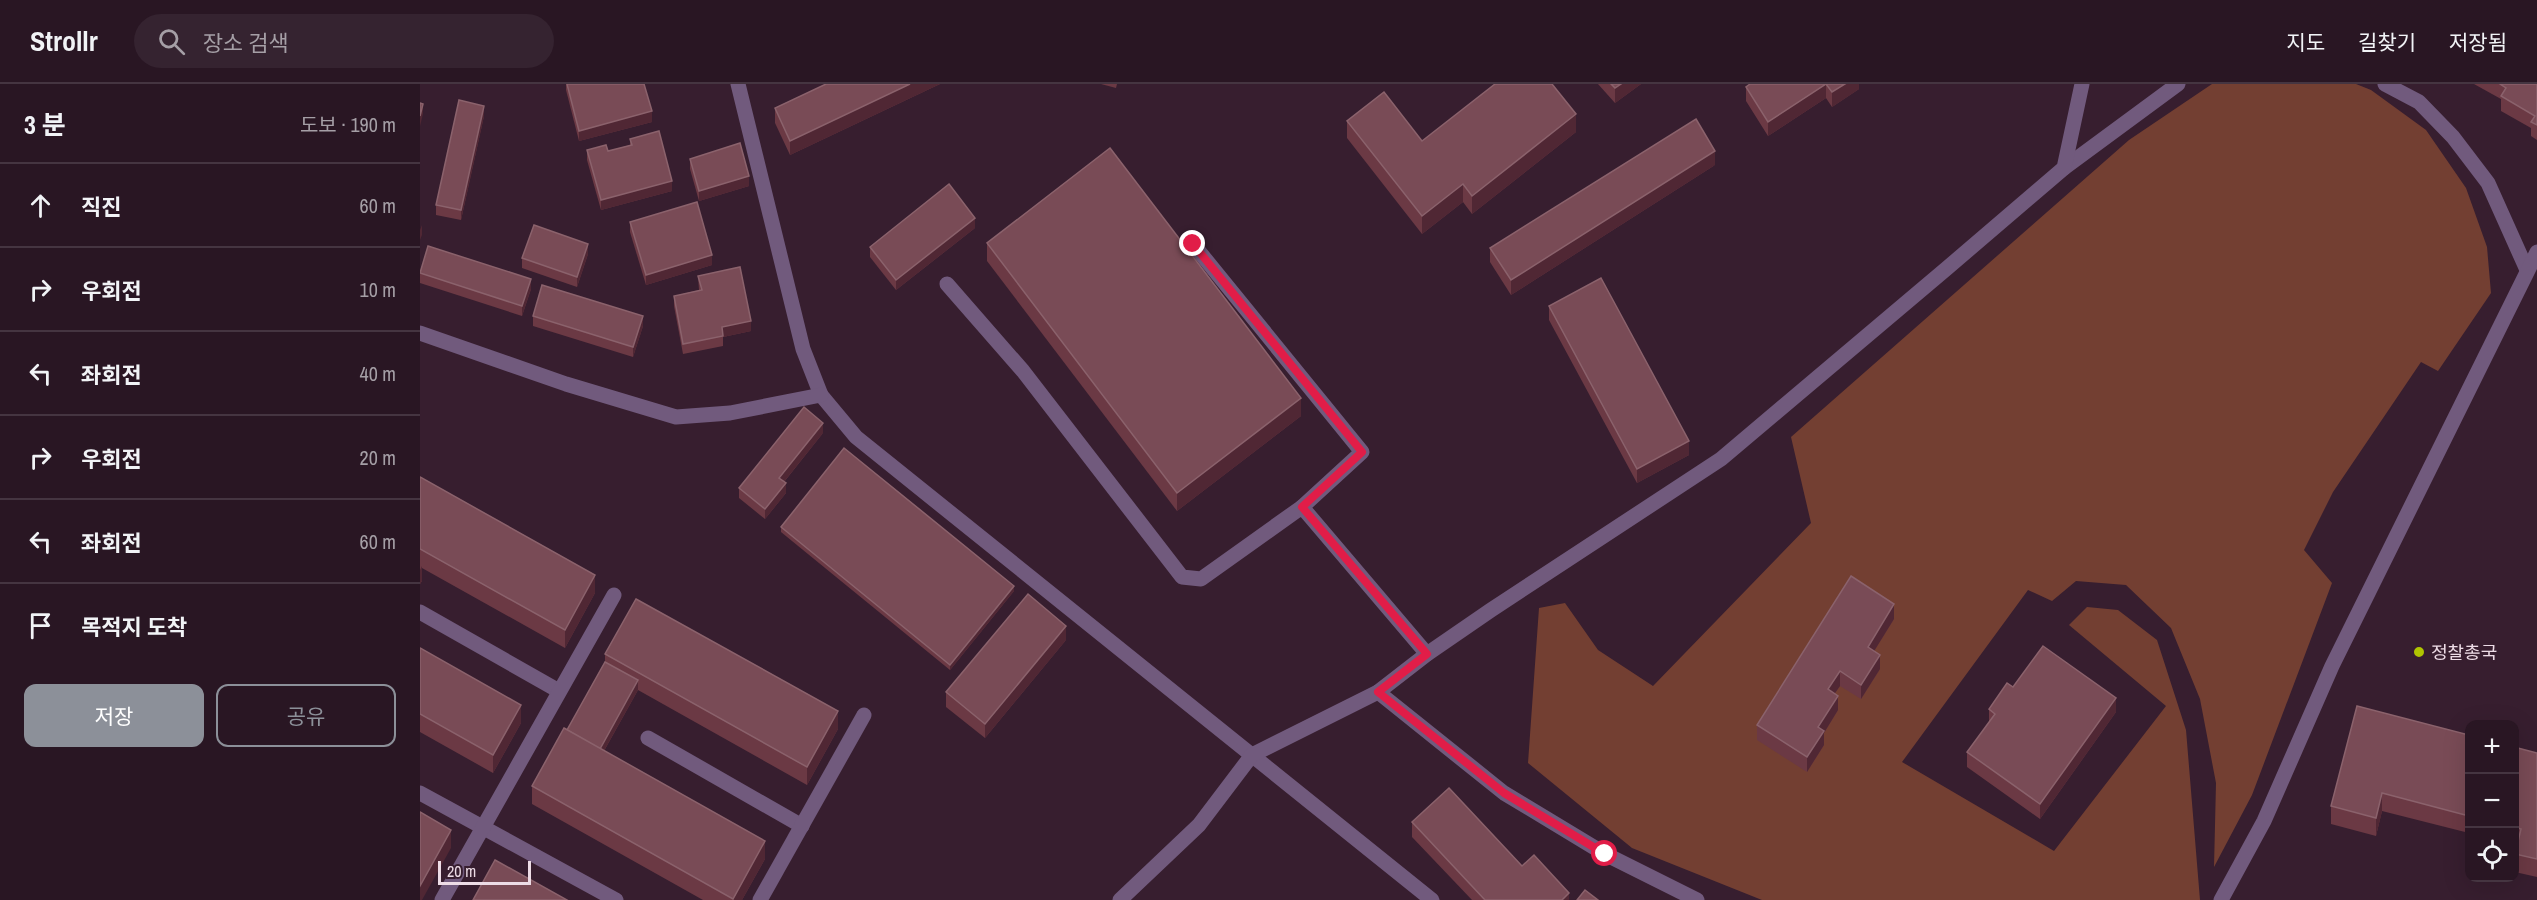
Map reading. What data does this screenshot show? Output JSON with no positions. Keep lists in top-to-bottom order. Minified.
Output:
{"places":["정찰총국"],"scale_bar":"20 m","page":{"header":"Strollr","search":"장소 검색","nav":["지도","길찾기","저장됨"],"heading":["3 분","도보 · 190 m"],"list":[["직진","60 m"],["우회전","10 m"],["좌회전","40 m"],["우회전","20 m"],["좌회전","60 m"],"목적지 도착"],"buttons":["저장","공유"],"map_buttons":["+","−"],"scale":"20 m"}}
